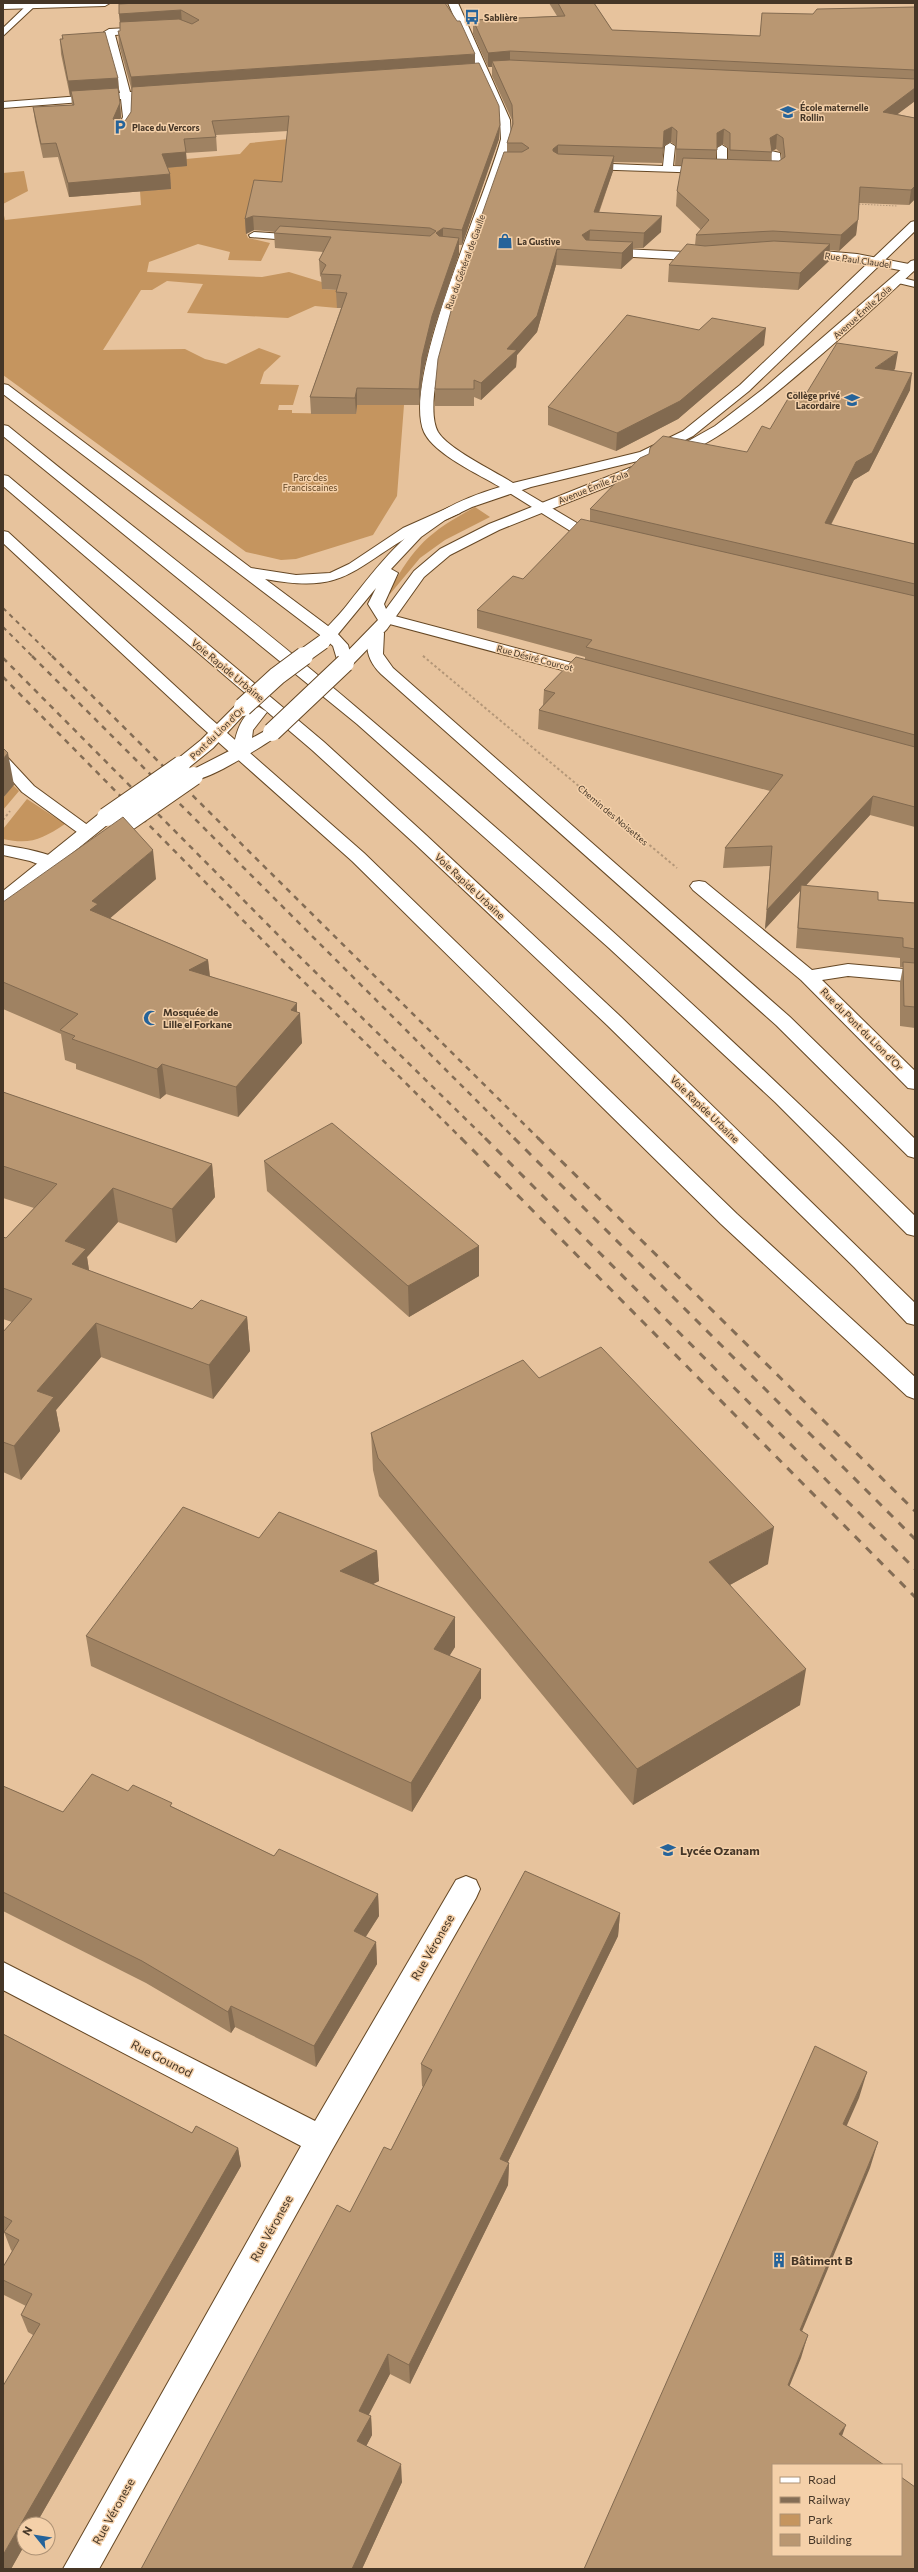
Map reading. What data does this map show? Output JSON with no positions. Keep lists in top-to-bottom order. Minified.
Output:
{"streets":{"main road":["Rue Paul Claudel","Rue du Général de Gaulle","Avenue Émile Zola","Rue Désiré Courcot","Voie Rapide Urbaine","Pont du Lion d'Or","Rue du Pont du Lion d'Or","Rue Véronese","Rue Gounod"],"path":["Chemin des Noisettes"]},"crossings":[["Rue Paul Claudel","Avenue Émile Zola"],["Rue du Général de Gaulle","Avenue Émile Zola"],["Avenue Émile Zola","Rue Désiré Courcot"],["Avenue Émile Zola","Pont du Lion d'Or"],["Rue Véronese","Rue Gounod"]],"parks":["Parc des Franciscaines"],"places":{"bus stop":["Sablière"],"school or university":["École maternelle Rollin","Collège privé Lacordaire","Lycée Ozanam"],"parking":["Place du Vercors"],"shop":["La Gustive"],"mosque":["Mosquée de Lille el Forkane"],"building":["Bâtiment B"]},"legend":["Road","Railway","Park","Building"],"north":"top left"}
